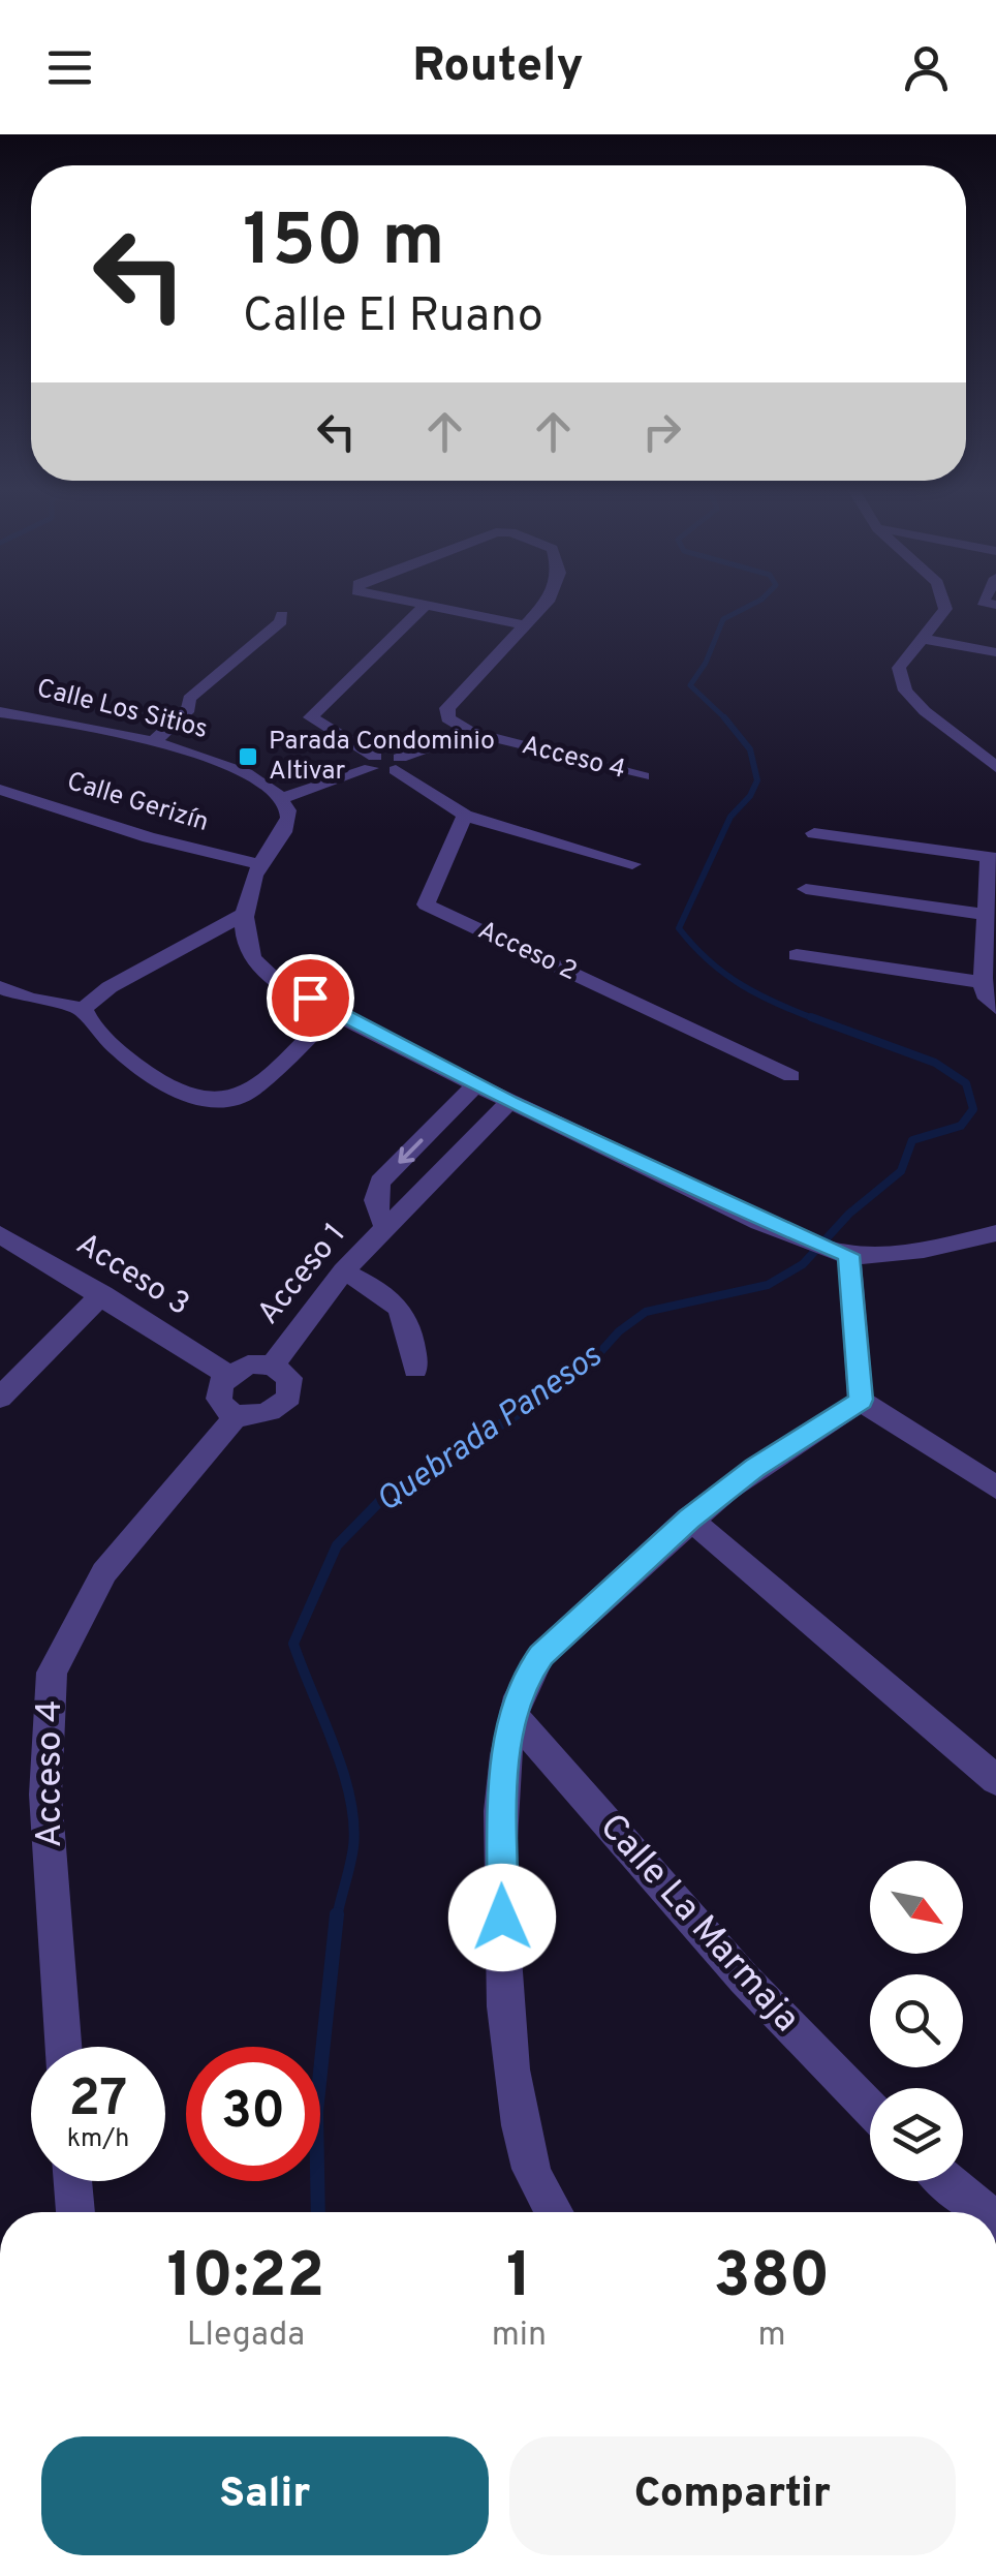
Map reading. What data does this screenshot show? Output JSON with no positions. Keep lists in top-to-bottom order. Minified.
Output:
{"streets":{"street":["Calle Los Sitios","Acceso 4","Calle Gerizín","Acceso 2","Acceso 1","Acceso 3","Calle La Marmaja"]},"crossings":[["Acceso 4","Acceso 1"],["Acceso 4","Acceso 3"],["Acceso 1","Acceso 3"]],"water":["Quebrada Panesos"],"places":{"transit":["Parada Condominio Altivar"]},"north":"bottom right","page":{"header":"Routely","turn":["150 m","Calle El Ruano"],"speed":"27 km/h","limit":"30","eta":["10:22","Llegada","1","min","380","m"],"buttons":["Salir","Compartir"]}}
